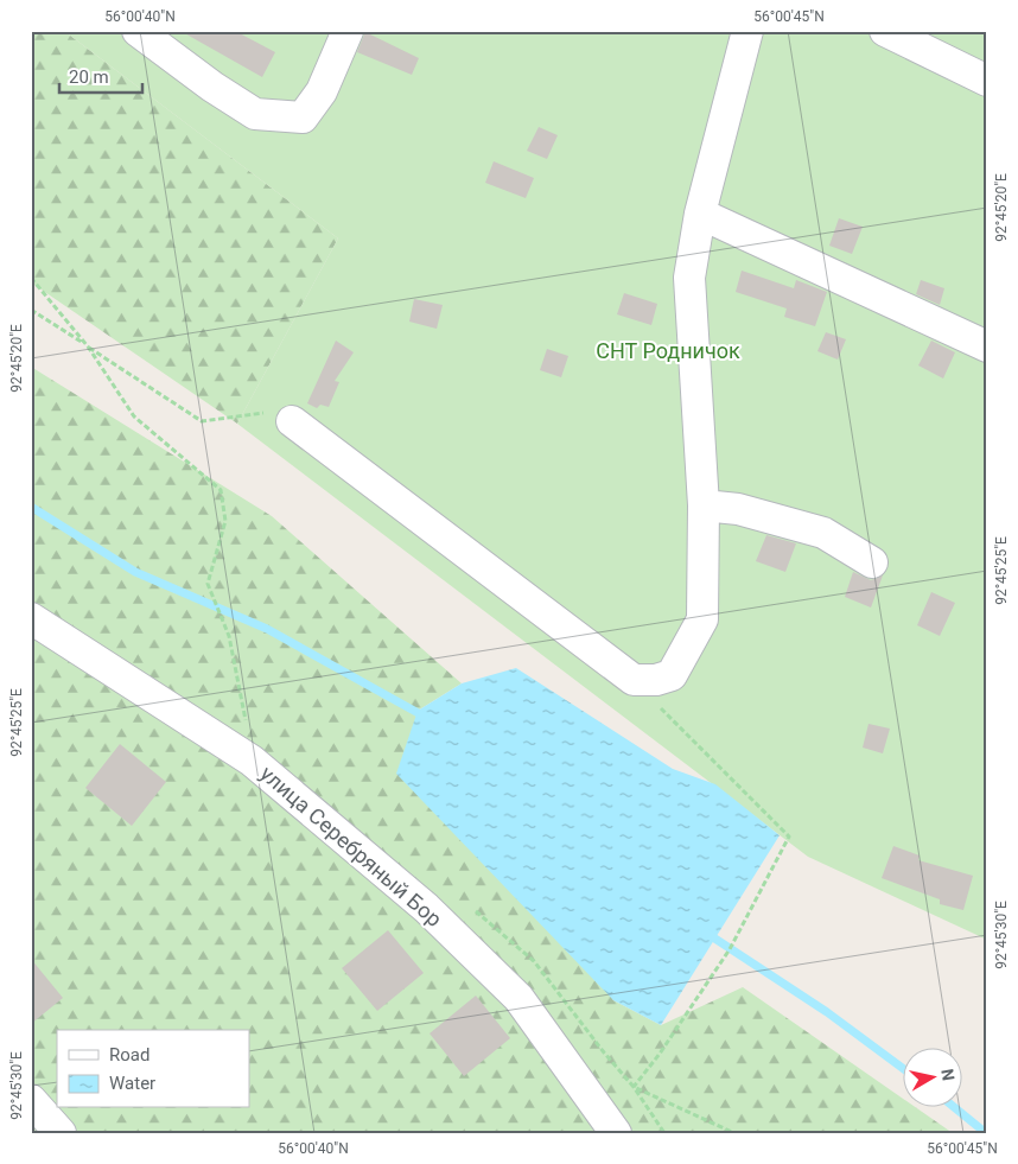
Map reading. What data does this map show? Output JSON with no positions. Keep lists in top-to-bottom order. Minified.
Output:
{"streets":{"street":["улица Серебряный Бор"]},"parks":["СНТ Родничок"],"legend":["Road","Water"],"scale_bar":"20 m","north":"right","coordinates":["56°00'40\"N","56°00'45\"N","92°45'20\"E","92°45'25\"E","92°45'30\"E"]}
